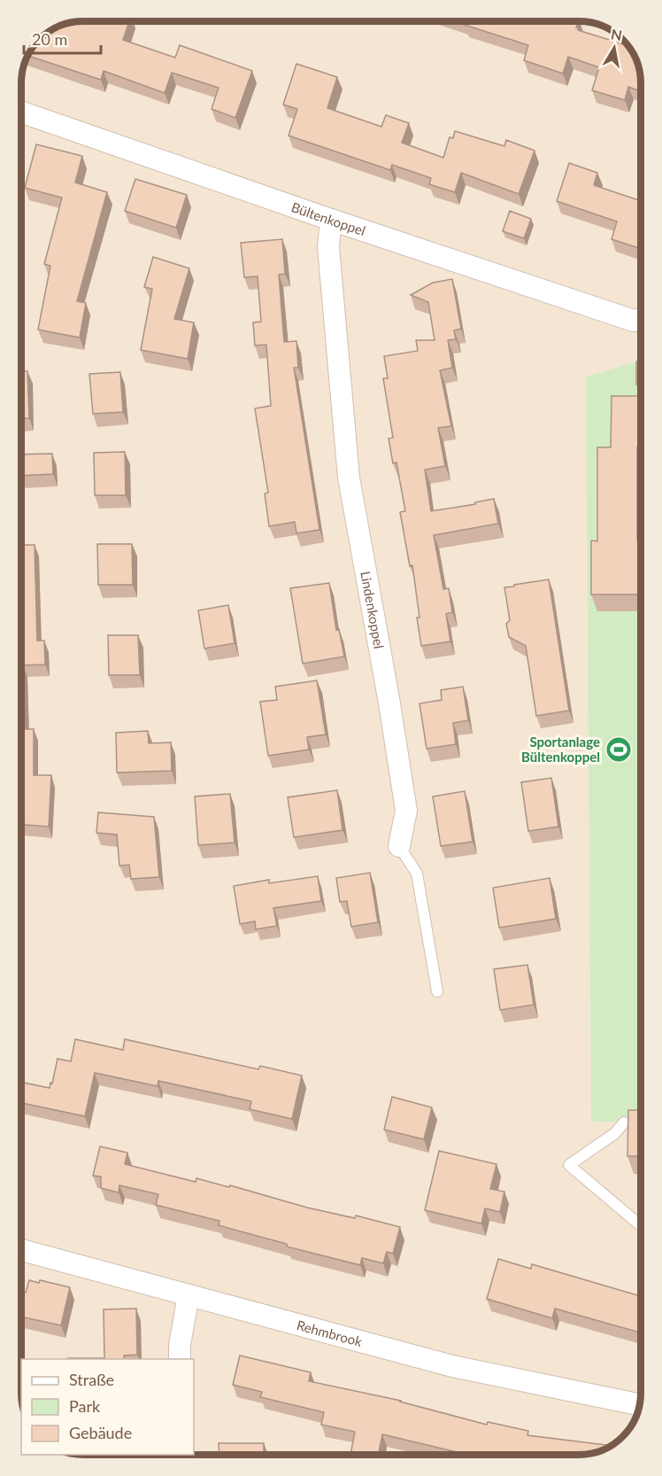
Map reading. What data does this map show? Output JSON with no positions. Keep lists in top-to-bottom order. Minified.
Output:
{"streets":{"street":["Bültenkoppel","Lindenkoppel","Rehmbrook"]},"crossings":[["Bültenkoppel","Lindenkoppel"]],"places":{"sports":["Sportanlage Bültenkoppel"]},"legend":["Straße","Park","Gebäude"],"scale_bar":"20 m","north":"top"}
